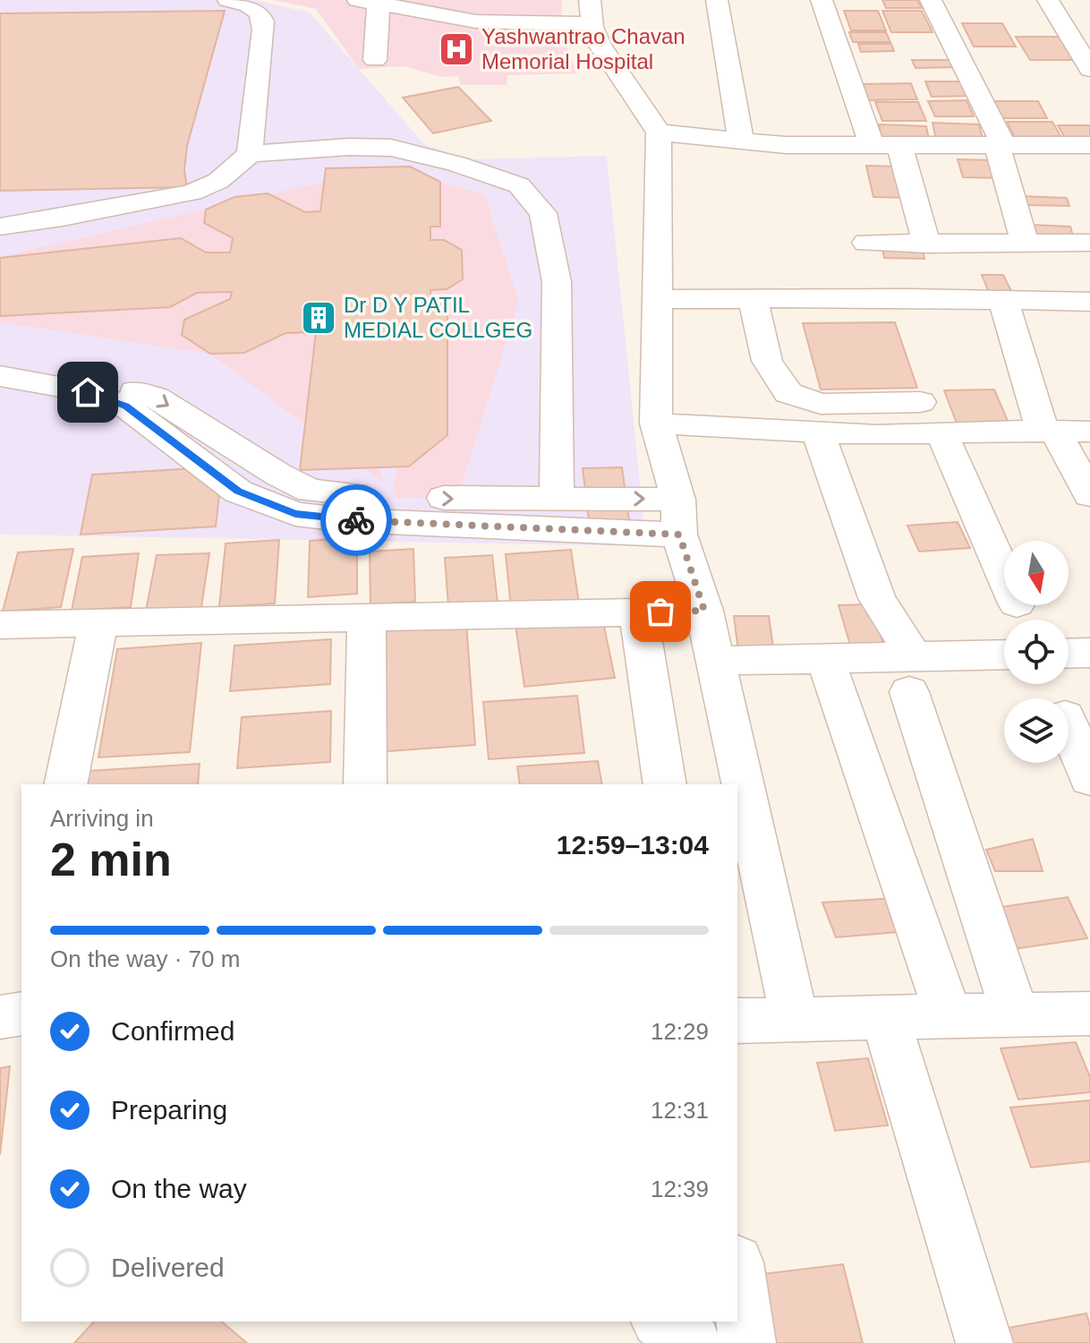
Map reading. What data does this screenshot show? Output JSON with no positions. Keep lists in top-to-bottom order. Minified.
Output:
{"places":{"hospital":["Yashwantrao Chavan Memorial Hospital"],"building":["Dr D Y PATIL MEDIAL COLLGEG"]},"north":"bottom","page":{"heading":["2 min","Arriving in","12:59–13:04"],"bar":"On the way · 70 m","list":[["Confirmed","12:29"],["Preparing","12:31"],["On the way","12:39"],"Delivered"]}}
